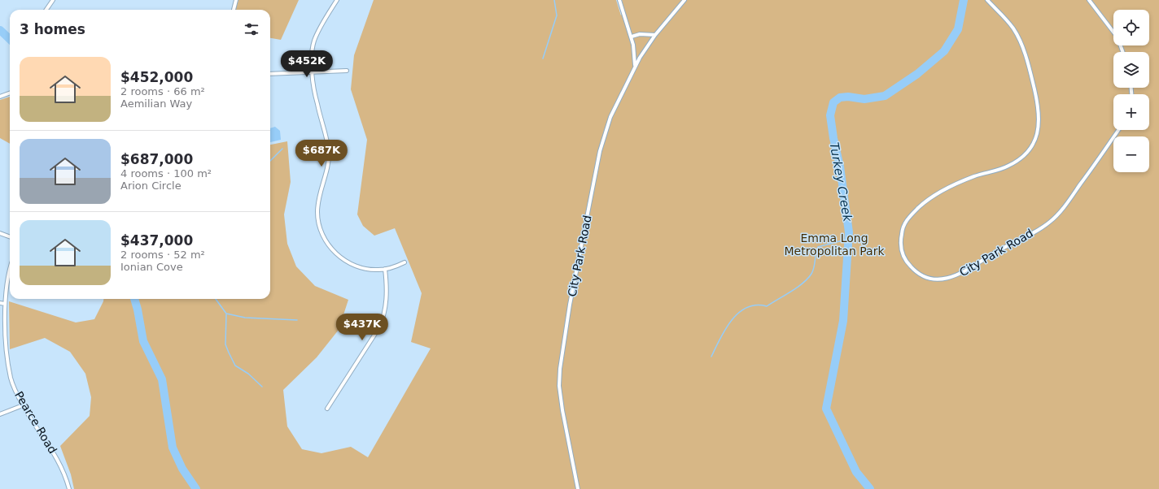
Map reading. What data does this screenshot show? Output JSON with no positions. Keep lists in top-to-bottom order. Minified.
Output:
{"streets":{"street":["City Park Road","Pearce Road"]},"water":["Turkey Creek"],"parks":["Emma Long Metropolitan Park"],"page":{"map_buttons":["+","−"],"heading":"3 homes","list":[{"name":"$452,000","note":"2 rooms · 66 m² · Aemilian Way"},{"name":"$687,000","note":"4 rooms · 100 m² · Arion Circle"},{"name":"$437,000","note":"2 rooms · 52 m² · Ionian Cove"}],"price":["$452K","$687K","$437K"]}}
